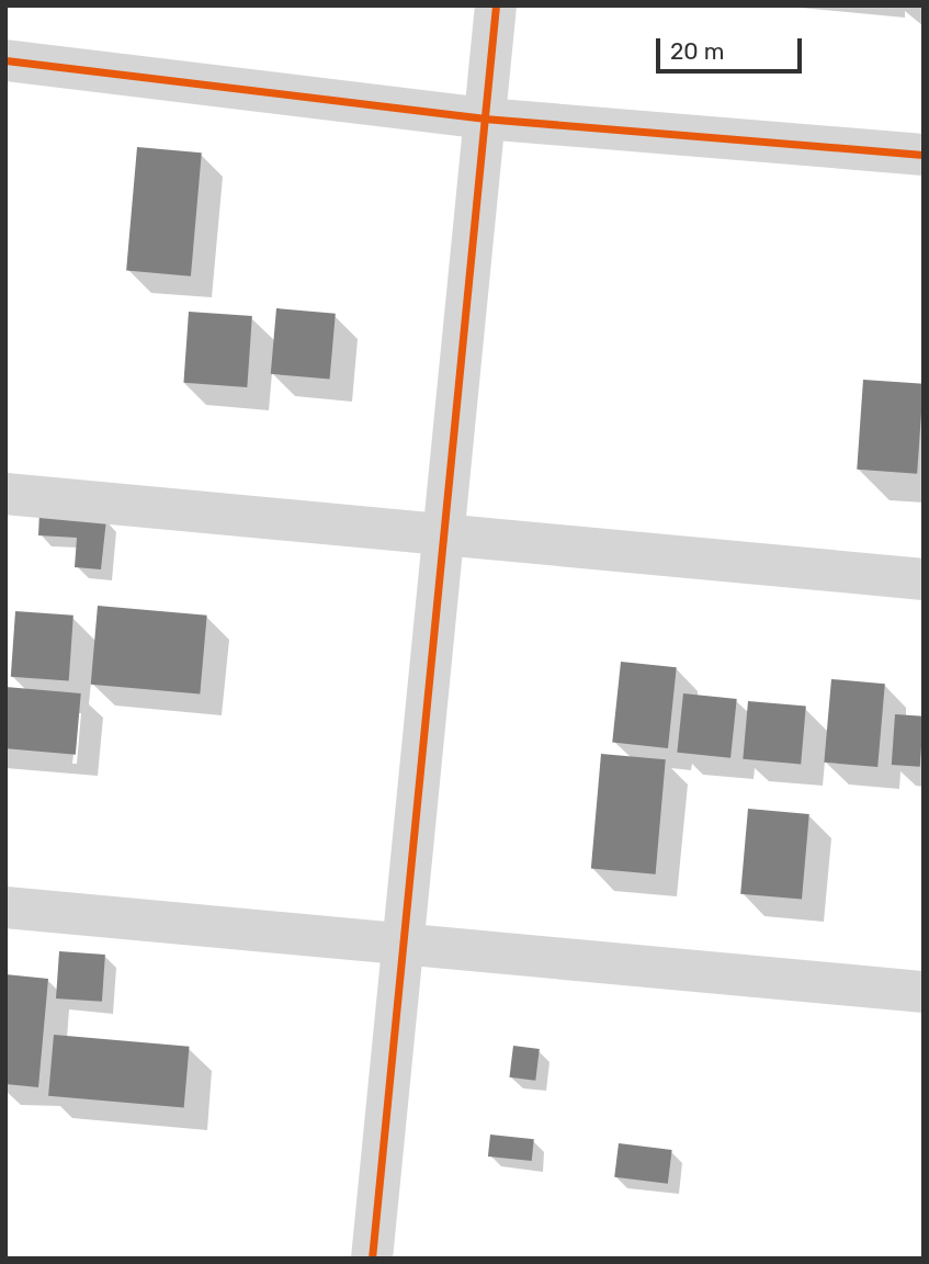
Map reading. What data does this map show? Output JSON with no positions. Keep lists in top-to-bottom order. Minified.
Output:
{"scale_bar":"20 m"}
